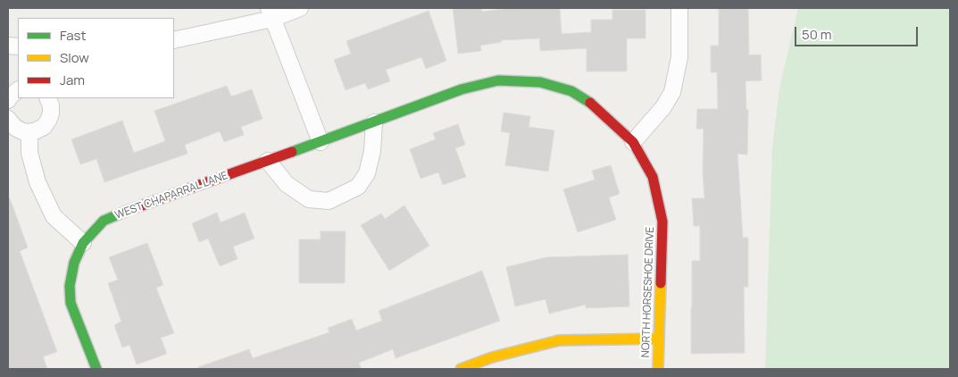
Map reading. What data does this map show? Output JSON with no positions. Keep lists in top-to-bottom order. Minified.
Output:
{"streets":{"street":["WEST CHAPARRAL LANE","NORTH HORSESHOE DRIVE"]},"crossings":[["WEST CHAPARRAL LANE","NORTH HORSESHOE DRIVE"]],"legend":["Fast","Slow","Jam"],"scale_bar":"50 m"}
